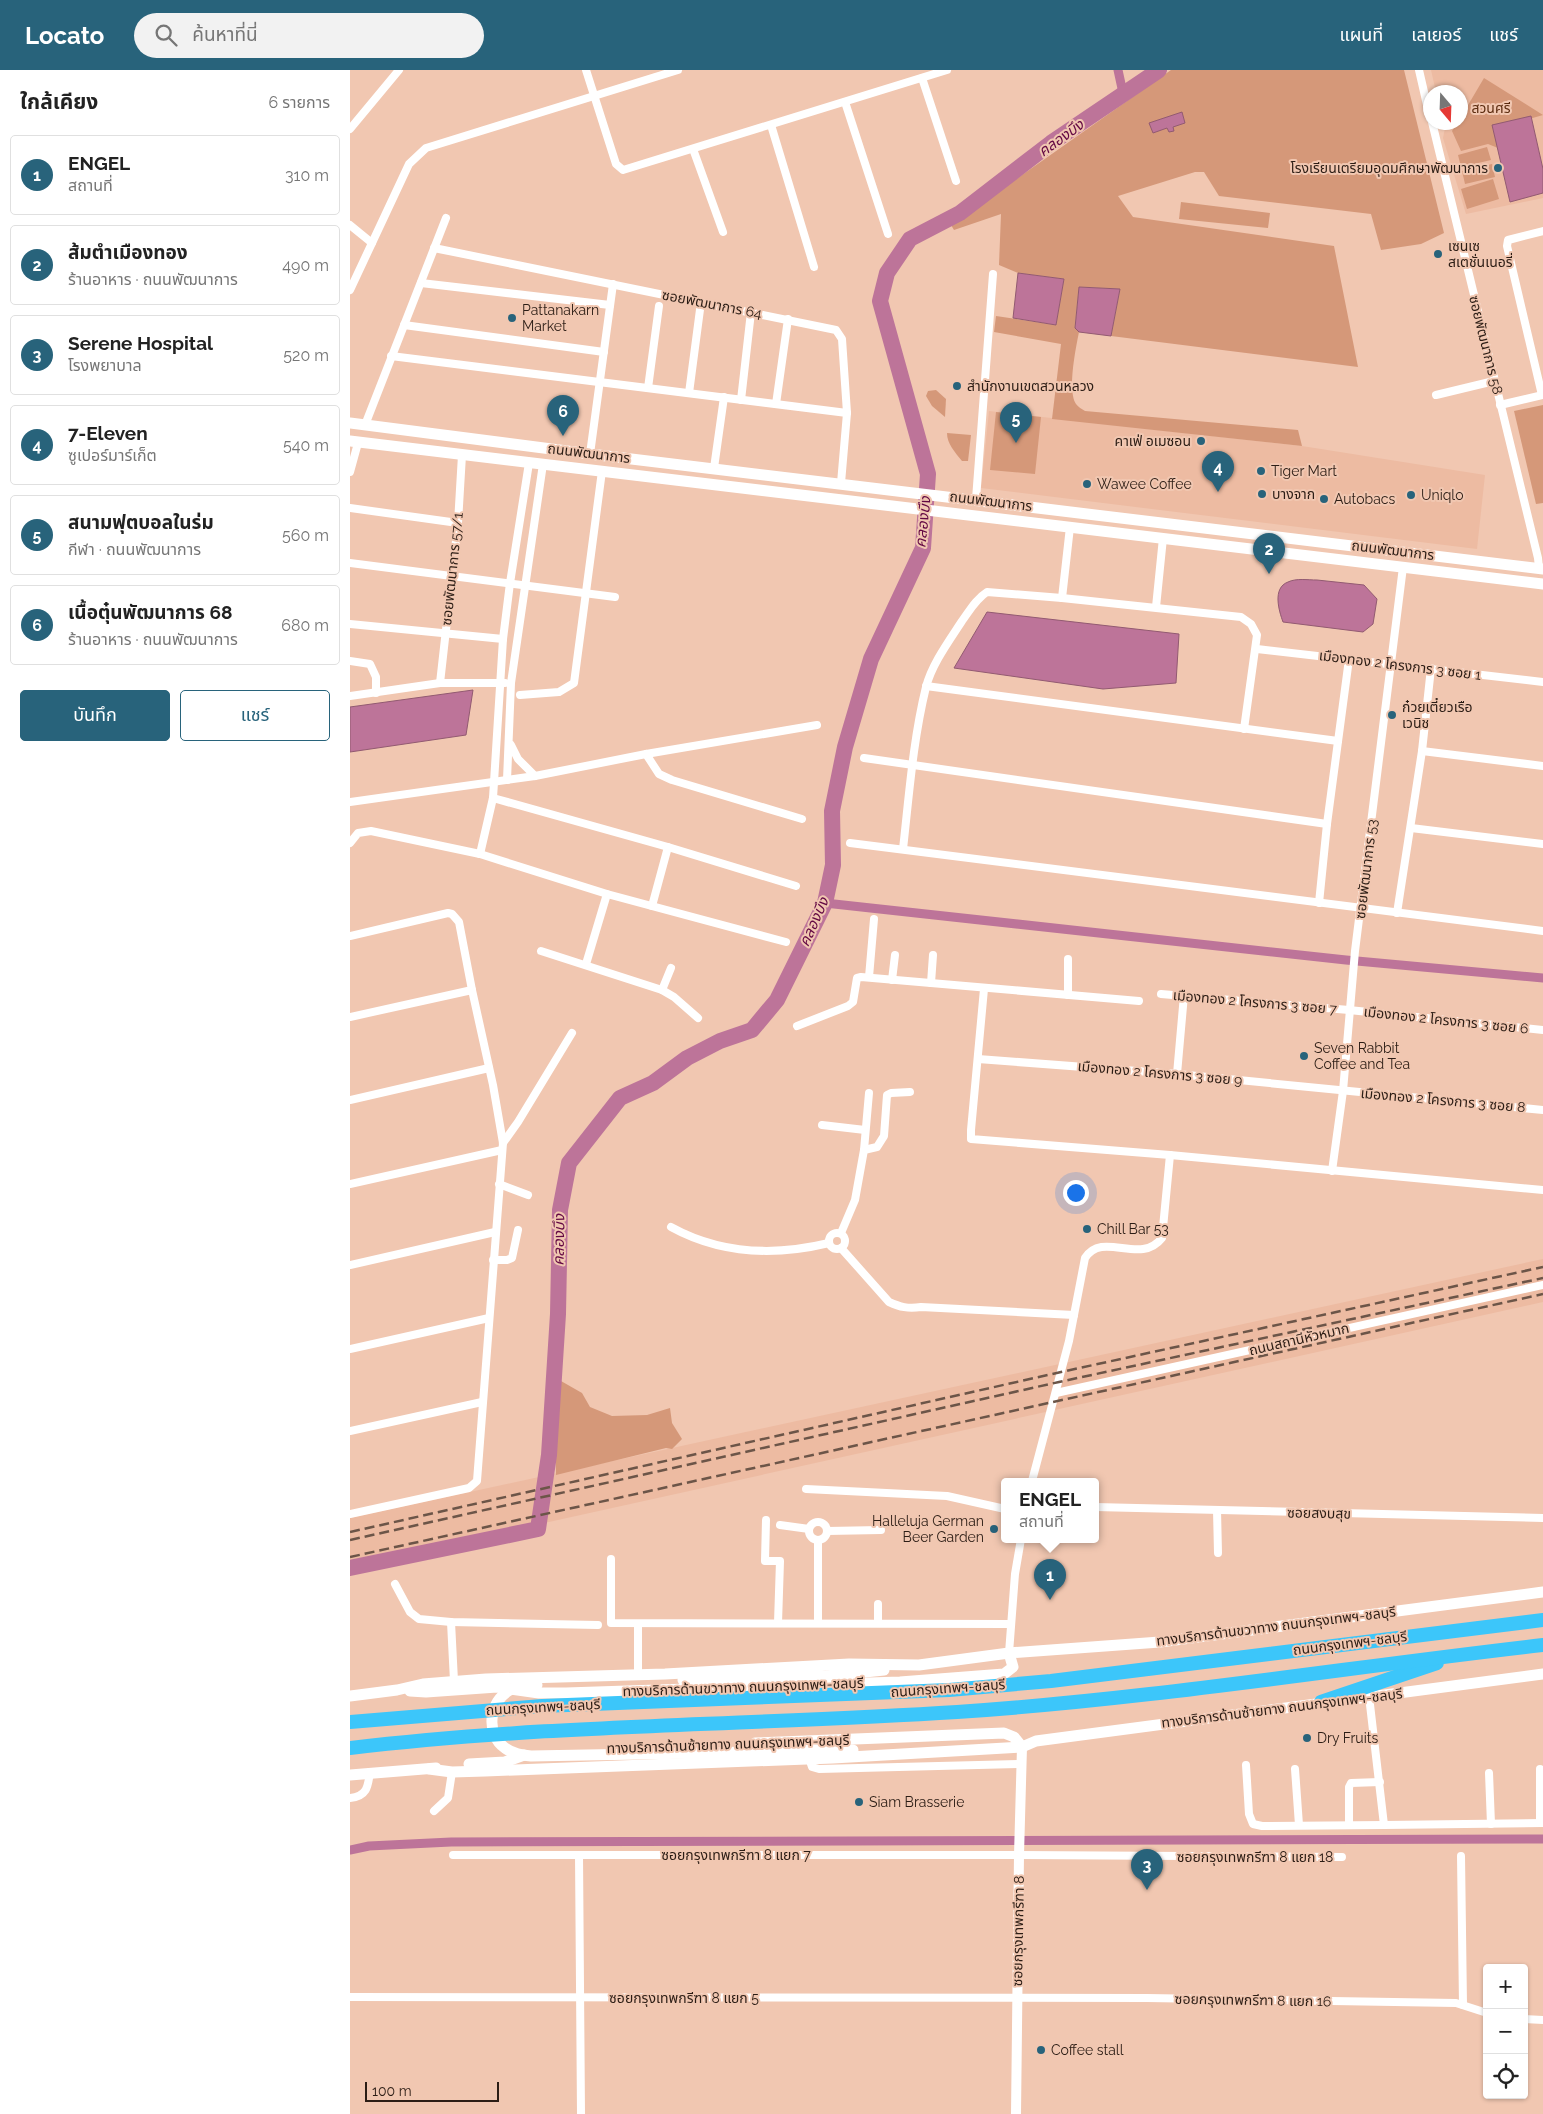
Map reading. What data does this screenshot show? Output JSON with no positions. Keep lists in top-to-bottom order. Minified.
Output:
{"streets":{"highway":["ถนนกรุงเทพฯ-ชลบุรี"],"main road":["ถนนพัฒนาการ","ทางบริการด้านขวาทาง ถนนกรุงเทพฯ-ชลบุรี","ทางบริการด้านซ้ายทาง ถนนกรุงเทพฯ-ชลบุรี"],"street":["ซอยพัฒนาการ 64","ซอยพัฒนาการ 58","ซอยพัฒนาการ 57/1","เมืองทอง 2 โครงการ 3 ซอย 1","ซอยพัฒนาการ 53","เมืองทอง 2 โครงการ 3 ซอย 7","เมืองทอง 2 โครงการ 3 ซอย 6","เมืองทอง 2 โครงการ 3 ซอย 9","เมืองทอง 2 โครงการ 3 ซอย 8","ถนนสถานีหัวหมาก","ซอยสงบสุข","ซอยกรุงเทพกรีฑา 8 แยก 7","ซอยกรุงเทพกรีฑา 8 แยก 18","ซอยกรุงเทพกรีฑา 8","ซอยกรุงเทพกรีฑา 8 แยก 5","ซอยกรุงเทพกรีฑา 8 แยก 16"]},"crossings":[["ซอยพัฒนาการ 64","ถนนพัฒนาการ"],["ซอยพัฒนาการ 58","ถนนพัฒนาการ"],["ถนนพัฒนาการ","ซอยพัฒนาการ 57/1"],["ถนนพัฒนาการ","ซอยพัฒนาการ 53"],["เมืองทอง 2 โครงการ 3 ซอย 1","ซอยพัฒนาการ 53"],["ซอยพัฒนาการ 53","เมืองทอง 2 โครงการ 3 ซอย 7"],["ซอยพัฒนาการ 53","เมืองทอง 2 โครงการ 3 ซอย 6"],["ซอยพัฒนาการ 53","เมืองทอง 2 โครงการ 3 ซอย 9"],["ซอยพัฒนาการ 53","เมืองทอง 2 โครงการ 3 ซอย 8"],["เมืองทอง 2 โครงการ 3 ซอย 7","เมืองทอง 2 โครงการ 3 ซอย 6"],["เมืองทอง 2 โครงการ 3 ซอย 9","เมืองทอง 2 โครงการ 3 ซอย 8"],["ทางบริการด้านซ้ายทาง ถนนกรุงเทพฯ-ชลบุรี","ซอยกรุงเทพกรีฑา 8"],["ซอยกรุงเทพกรีฑา 8 แยก 7","ซอยกรุงเทพกรีฑา 8 แยก 18"],["ซอยกรุงเทพกรีฑา 8 แยก 7","ซอยกรุงเทพกรีฑา 8"],["ซอยกรุงเทพกรีฑา 8 แยก 18","ซอยกรุงเทพกรีฑา 8"],["ซอยกรุงเทพกรีฑา 8","ซอยกรุงเทพกรีฑา 8 แยก 5"],["ซอยกรุงเทพกรีฑา 8","ซอยกรุงเทพกรีฑา 8 แยก 16"],["ซอยกรุงเทพกรีฑา 8 แยก 5","ซอยกรุงเทพกรีฑา 8 แยก 16"]],"water":["คลองบึง"],"parks":["สวนศรี"],"places":["โรงเรียนเตรียมอุดมศึกษาพัฒนาการ","เซนเซ สเตชั่นเนอรี่","Pattanakarn Market","สำนักงานเขตสวนหลวง","คาเฟ่ อเมซอน","Tiger Mart","Wawee Coffee","บางจาก","Uniqlo","Autobacs","ก๋วยเตี๋ยวเรือ เวนิช","Seven Rabbit Coffee and Tea","Chill Bar 53","Halleluja German Beer Garden","Dry Fruits","Siam Brasserie","Coffee stall"],"scale_bar":"100 m","north":"bottom","page":{"header":"Locato","search":"ค้นหาที่นี่","nav":["แผนที่","เลเยอร์","แชร์"],"heading":["ใกล้เคียง","6 รายการ"],"list":[{"mark":"1","name":"ENGEL","note":"สถานที่","value":"310 m"},{"mark":"2","name":"ส้มตำเมืองทอง","note":"ร้านอาหาร · ถนนพัฒนาการ","value":"490 m"},{"mark":"3","name":"Serene Hospital","note":"โรงพยาบาล","value":"520 m"},{"mark":"4","name":"7-Eleven","note":"ซูเปอร์มาร์เก็ต","value":"540 m"},{"mark":"5","name":"สนามฟุตบอลในร่ม","note":"กีฬา · ถนนพัฒนาการ","value":"560 m"},{"mark":"6","name":"เนื้อตุ๋นพัฒนาการ 68","note":"ร้านอาหาร · ถนนพัฒนาการ","value":"680 m"}],"pins":["6","5","4","2","1","3"],"buttons":["บันทึก","แชร์"],"popup":["ENGEL","สถานที่"],"map_buttons":["+","−"],"scale":"100 m"}}
